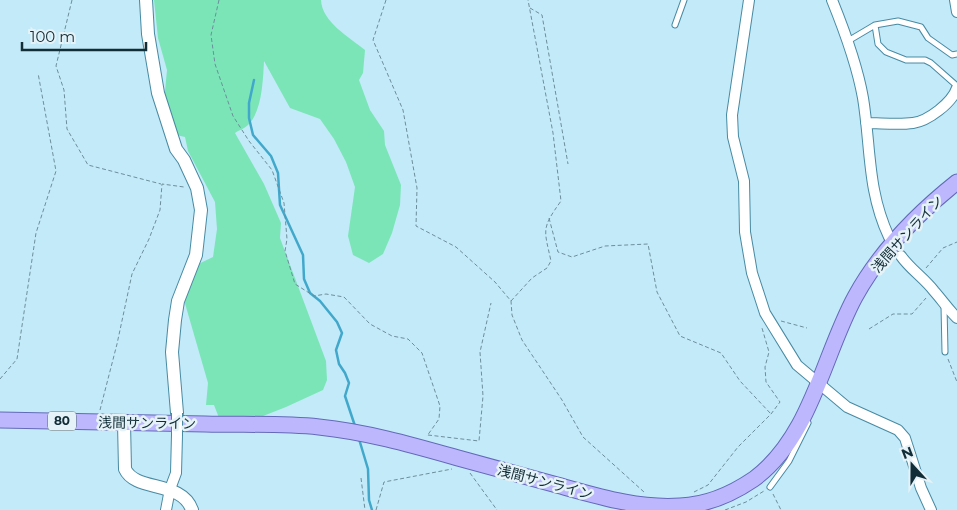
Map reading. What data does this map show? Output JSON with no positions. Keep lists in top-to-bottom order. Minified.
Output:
{"streets":{"main road":["浅間サンライン","80"]},"scale_bar":"100 m","north":"top"}
